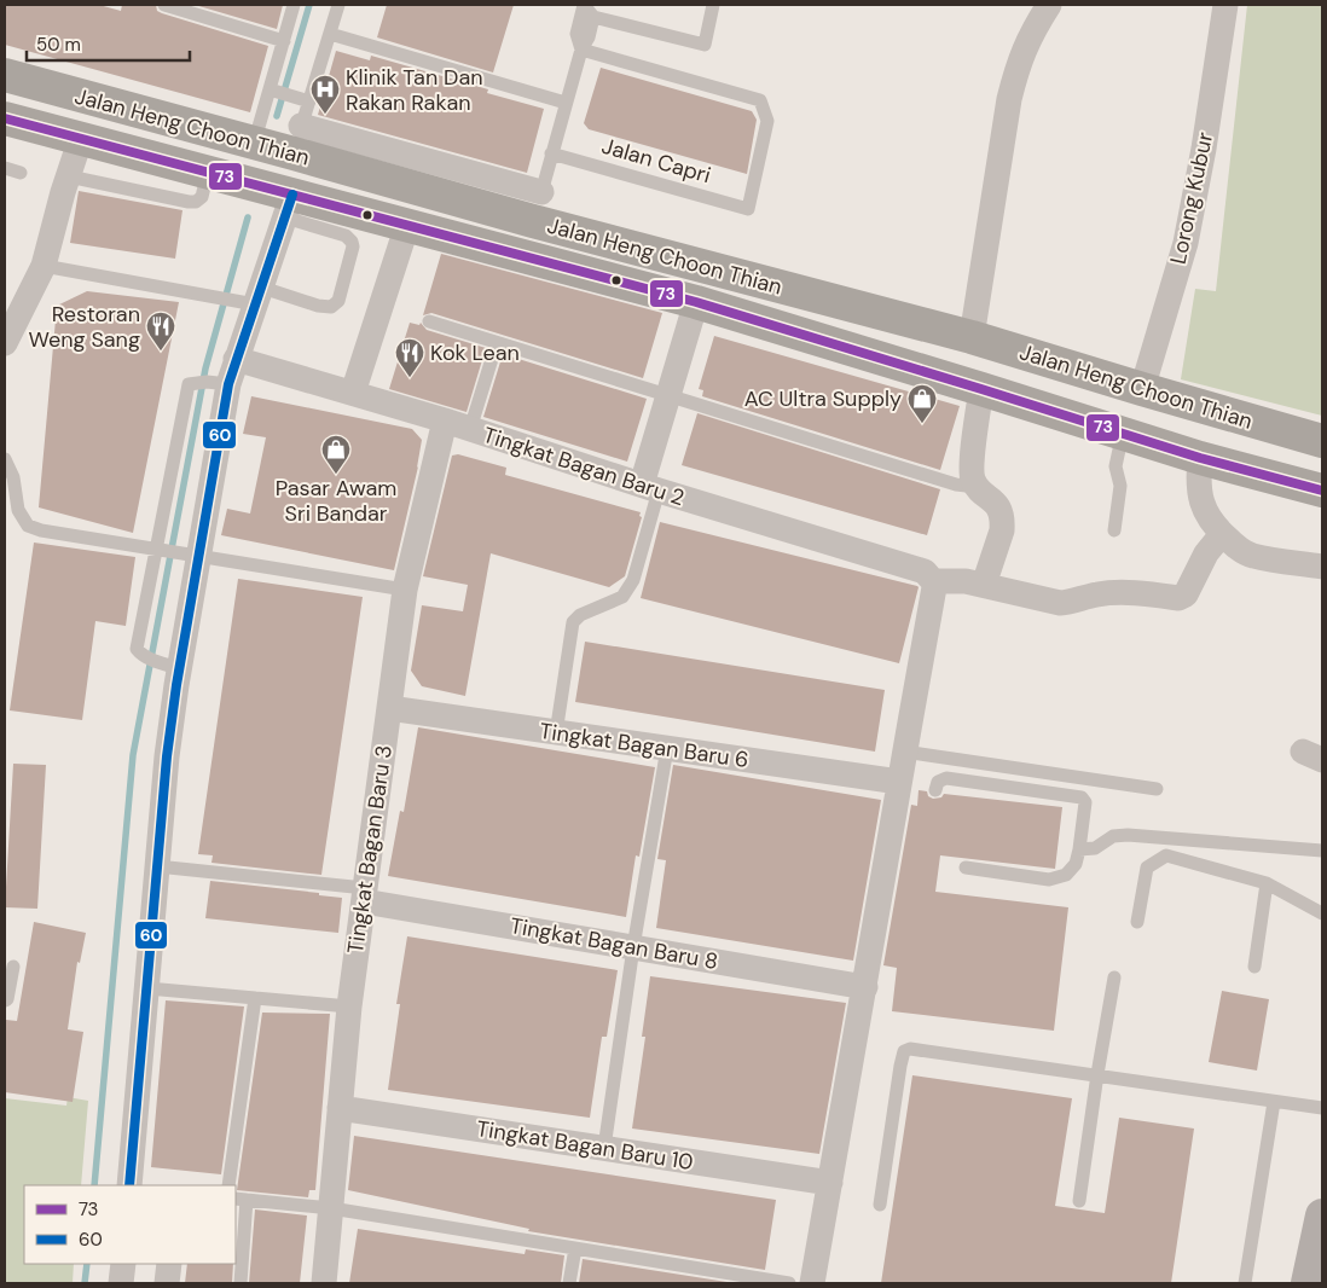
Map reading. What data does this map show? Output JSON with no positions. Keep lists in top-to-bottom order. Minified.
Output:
{"streets":{"highway":["Jalan Heng Choon Thian"],"street":["Lorong Kubur","Tingkat Bagan Baru 2","Tingkat Bagan Baru 6","Tingkat Bagan Baru 3","Tingkat Bagan Baru 8","Tingkat Bagan Baru 10"],"lane":["Jalan Capri"]},"crossings":[["Jalan Heng Choon Thian","Lorong Kubur"],["Tingkat Bagan Baru 2","Tingkat Bagan Baru 3"],["Tingkat Bagan Baru 6","Tingkat Bagan Baru 3"],["Tingkat Bagan Baru 3","Tingkat Bagan Baru 8"],["Tingkat Bagan Baru 3","Tingkat Bagan Baru 10"]],"places":{"hospital":["Klinik Tan Dan Rakan Rakan"],"restaurant":["Restoran Weng Sang","Kok Lean"],"shop":["AC Ultra Supply","Pasar Awam Sri Bandar"]},"lines":["transit line 73","transit line 60"],"legend":["73","60"],"scale_bar":"50 m"}
